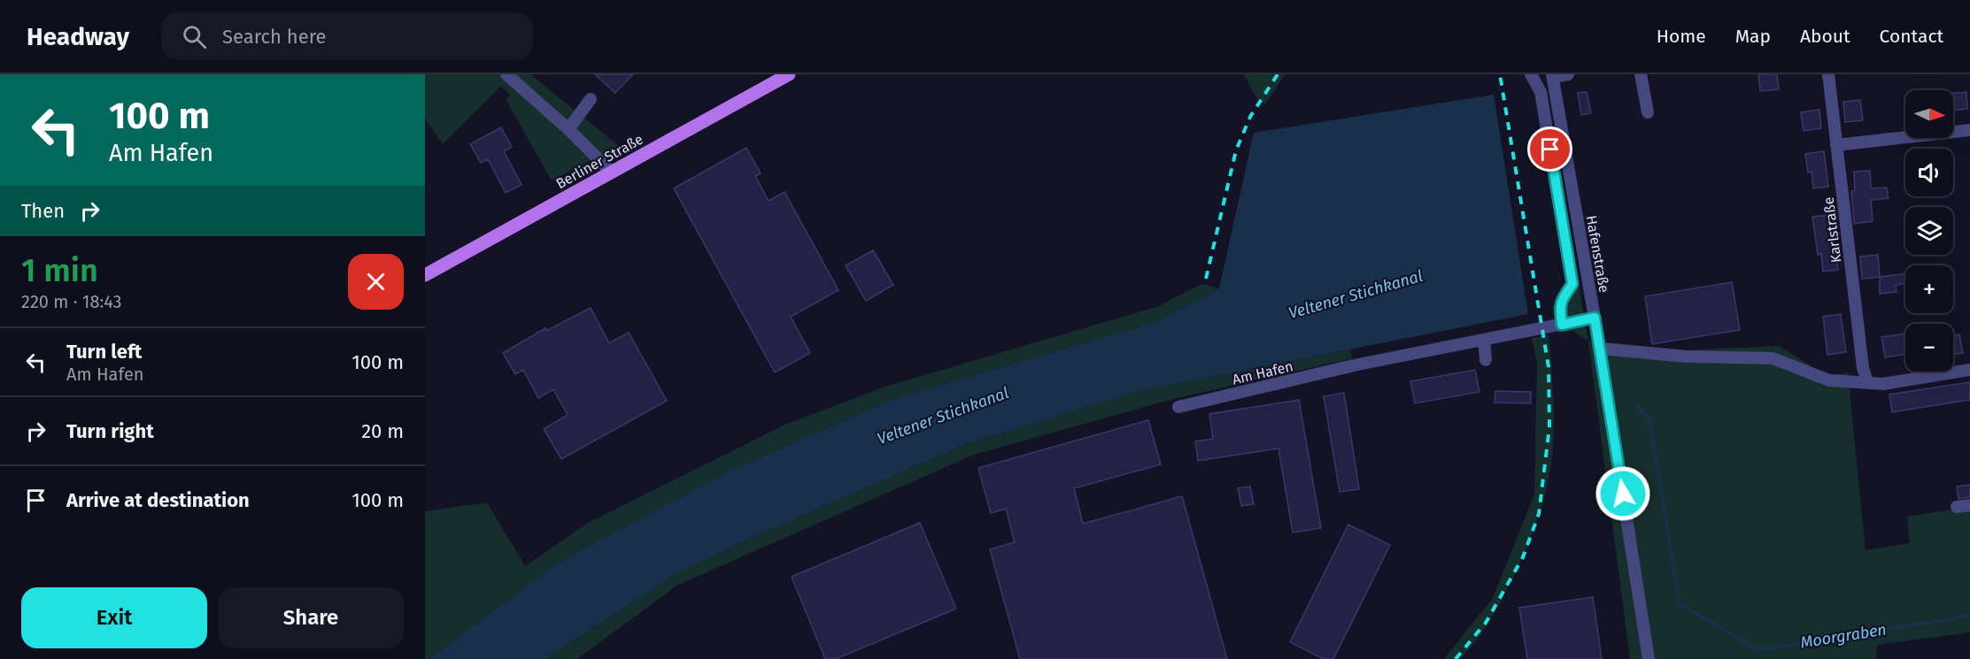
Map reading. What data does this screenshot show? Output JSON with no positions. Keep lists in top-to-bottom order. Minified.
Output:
{"streets":{"main road":["Berliner Straße"],"street":["Karlstraße","Hafenstraße","Am Hafen"]},"water":["Veltener Stichkanal","Moorgraben"],"north":"right","page":{"header":"Headway","search":"Search here","nav":["Home","Map","About","Contact"],"turn":["100 m","Am Hafen"],"map_buttons":["+","−"],"then":"Then","heading":["1 min","220 m · 18:43"],"list":[{"name":"Turn left","note":"Am Hafen","value":"100 m"},{"name":"Turn right","value":"20 m"},{"name":"Arrive at destination","value":"100 m"}],"buttons":["Exit","Share"]}}
